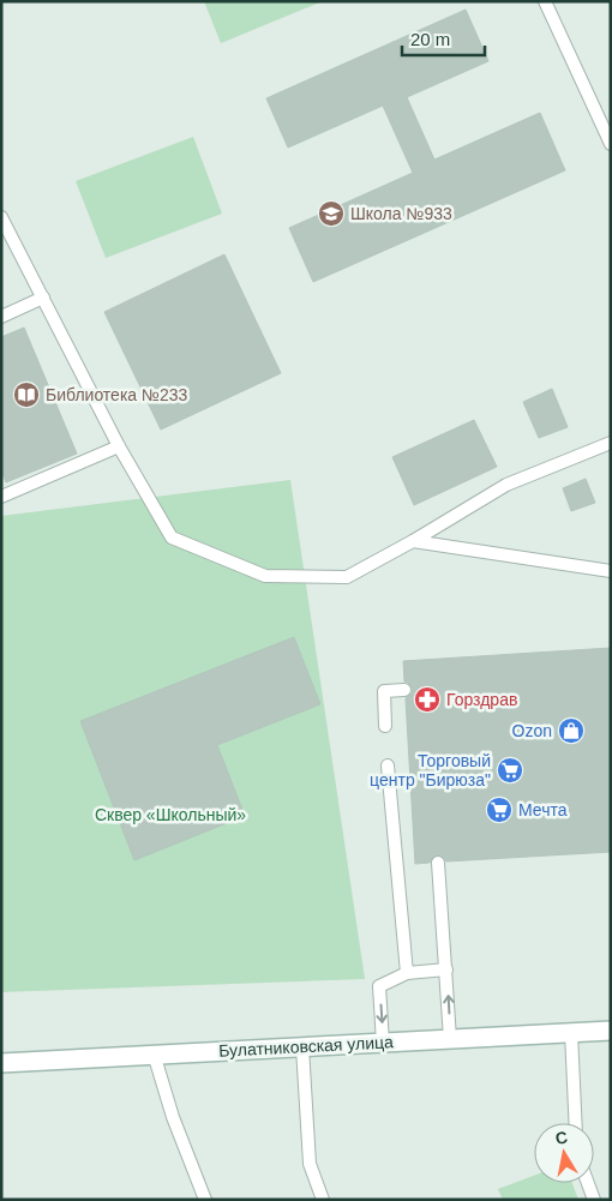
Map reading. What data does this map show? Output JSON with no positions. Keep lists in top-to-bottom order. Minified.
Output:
{"streets":{"street":["Булатниковская улица"]},"parks":["Сквер «Школьный»"],"places":{"school or university":["Школа №933"],"library":["Библиотека №233"],"pharmacy":["Горздрав"],"shop":["Ozon"],"supermarket":["Торговый центр \"Бирюза\"","Мечта"]},"scale_bar":"20 m","north":"top"}
